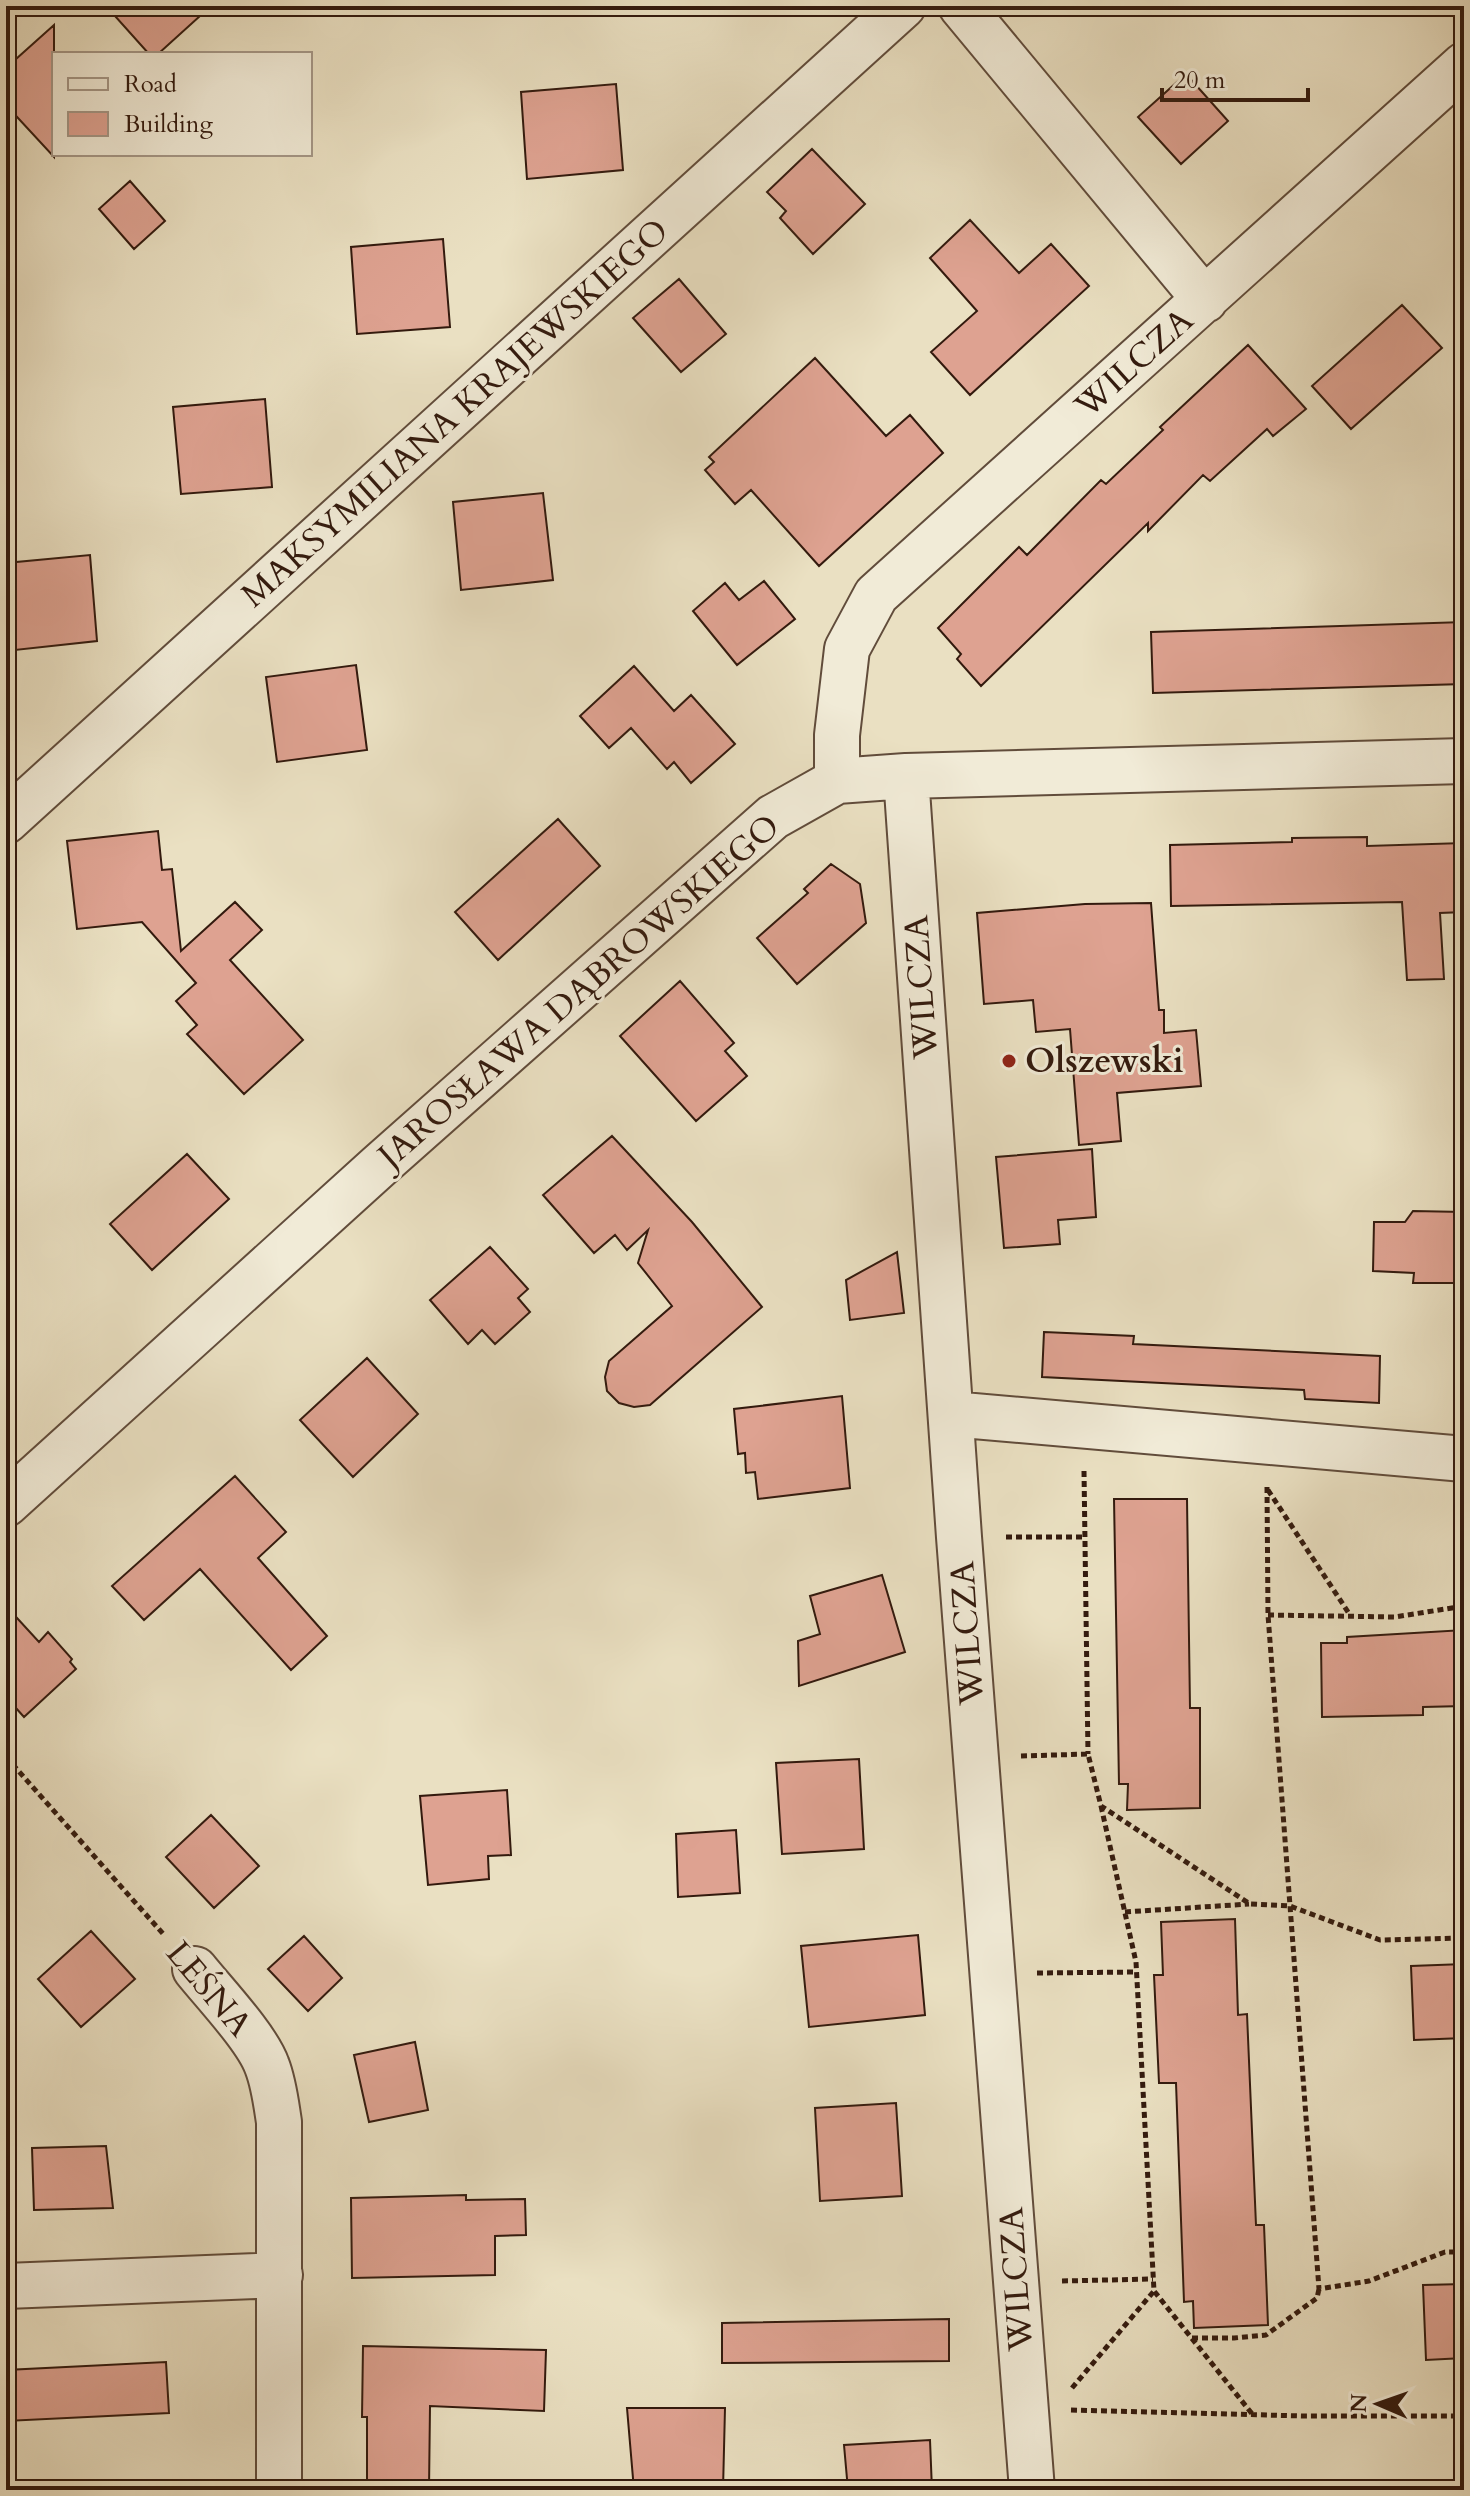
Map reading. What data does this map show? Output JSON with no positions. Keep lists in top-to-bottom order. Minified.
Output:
{"streets":{"street":["WILCZA","MAKSYMILIANA KRAJEWSKIEGO","JAROSŁAWA DĄBROWSKIEGO","LEŚNA"]},"crossings":[["WILCZA","JAROSŁAWA DĄBROWSKIEGO"]],"places":["Olszewski"],"legend":["Road","Building"],"scale_bar":"20 m","north":"left"}
